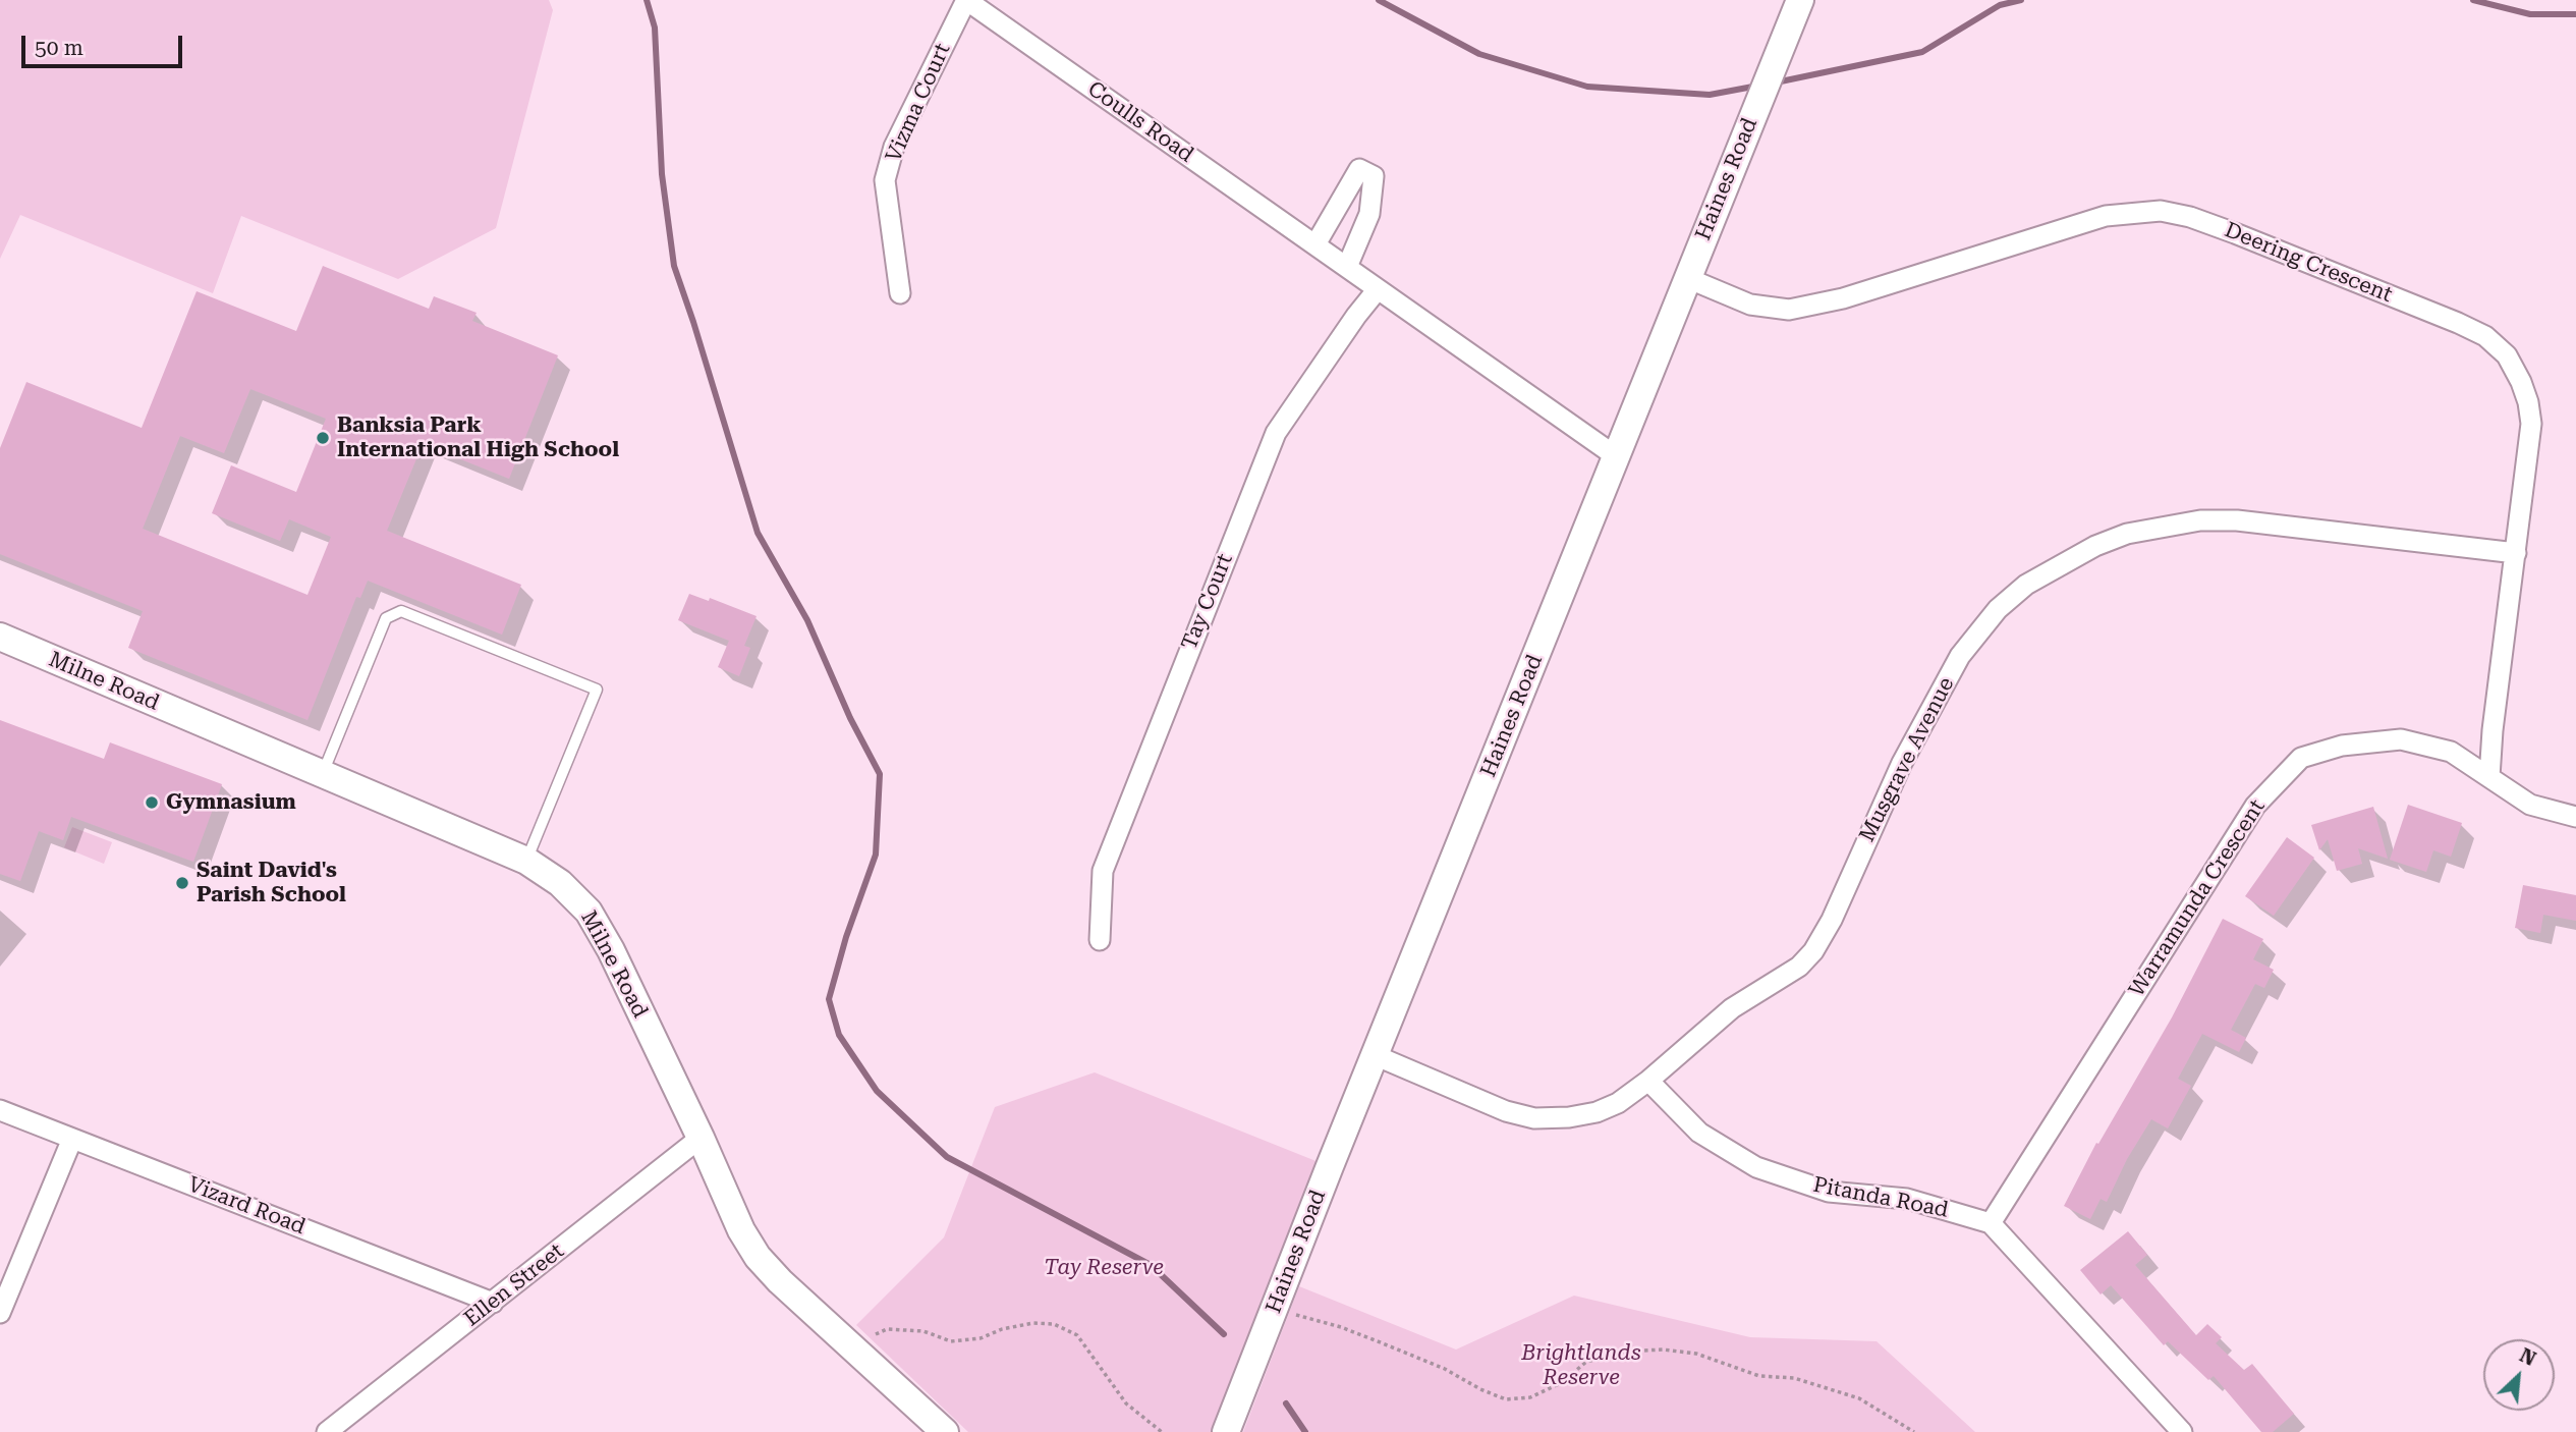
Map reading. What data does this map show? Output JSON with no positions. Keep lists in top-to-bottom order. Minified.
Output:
{"streets":{"main road":["Haines Road","Milne Road"],"street":["Vizma Court","Coulls Road","Deering Crescent","Tay Court","Musgrave Avenue","Warramunda Crescent","Pitanda Road","Vizard Road","Ellen Street"]},"crossings":[["Vizma Court","Coulls Road"],["Coulls Road","Haines Road"],["Coulls Road","Tay Court"],["Haines Road","Deering Crescent"],["Haines Road","Musgrave Avenue"],["Deering Crescent","Musgrave Avenue"],["Deering Crescent","Warramunda Crescent"],["Milne Road","Ellen Street"],["Musgrave Avenue","Pitanda Road"],["Warramunda Crescent","Pitanda Road"],["Vizard Road","Ellen Street"]],"parks":["Tay Reserve","Brightlands Reserve"],"places":["Banksia Park International High School","Gymnasium","Saint David's Parish School"],"scale_bar":"50 m","north":"top right"}
